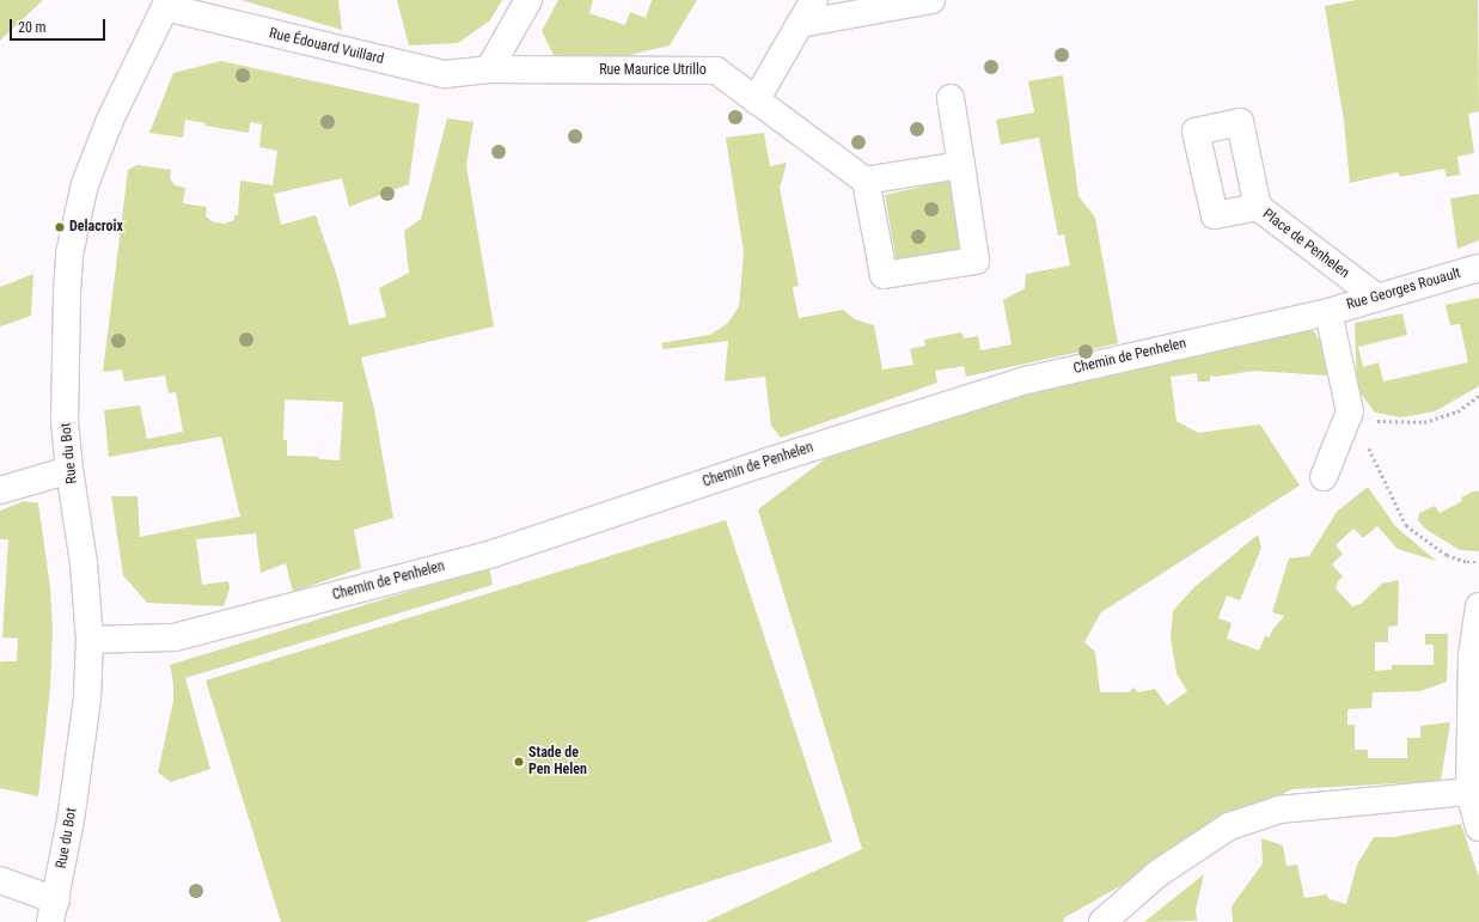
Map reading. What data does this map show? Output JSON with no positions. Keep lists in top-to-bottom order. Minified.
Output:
{"streets":{"street":["Rue Édouard Vuillard","Rue Maurice Utrillo","Place de Penhelen","Rue Georges Rouault","Chemin de Penhelen","Rue du Bot"]},"crossings":[["Rue Édouard Vuillard","Rue Maurice Utrillo"],["Rue Édouard Vuillard","Rue du Bot"],["Place de Penhelen","Rue Georges Rouault"],["Rue Georges Rouault","Chemin de Penhelen"],["Chemin de Penhelen","Rue du Bot"]],"places":["Delacroix","Stade de Pen Helen"],"scale_bar":"20 m"}
